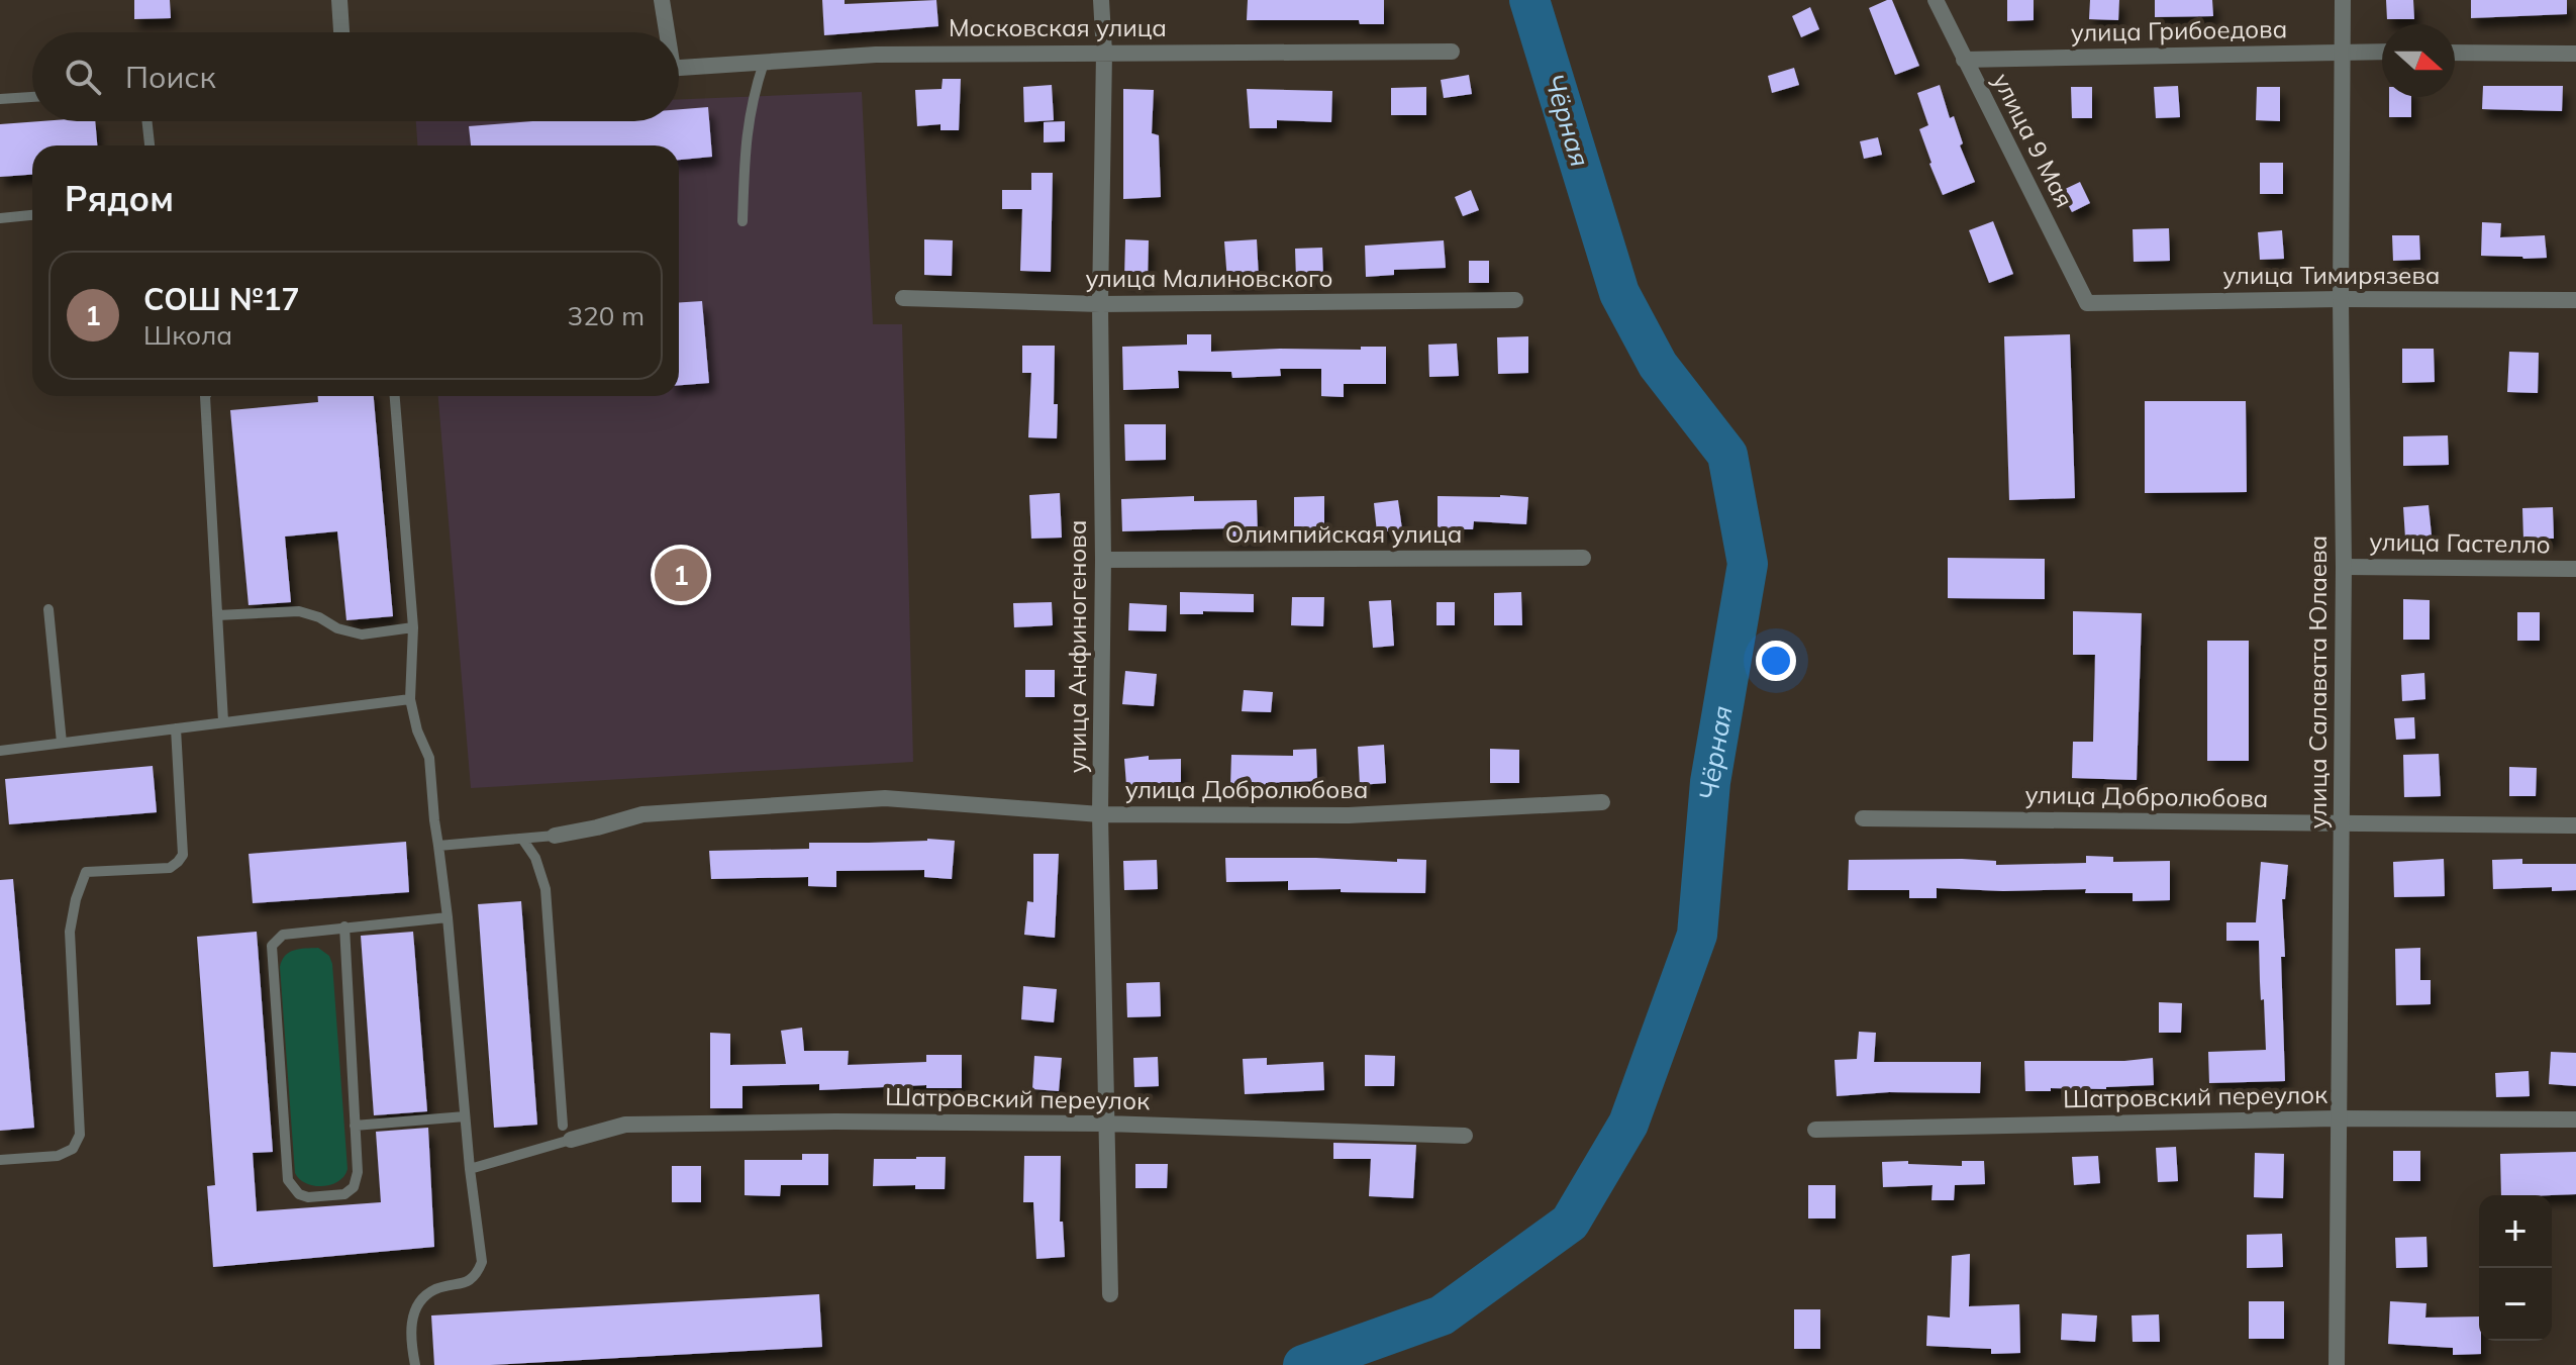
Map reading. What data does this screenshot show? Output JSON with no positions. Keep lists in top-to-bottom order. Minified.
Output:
{"streets":{"street":["Московская улица","улица Грибоедова","улица 9 Мая","улица Тимирязева","улица Малиновского","Олимпийская улица","улица Гастелло","улица Анфиногенова","улица Салавата Юлаева","улица Добролюбова","Шатровский переулок"]},"crossings":[["Московская улица","улица Анфиногенова"],["улица Грибоедова","улица 9 Мая"],["улица Грибоедова","улица Салавата Юлаева"],["улица 9 Мая","улица Тимирязева"],["улица Тимирязева","улица Салавата Юлаева"],["улица Малиновского","улица Анфиногенова"],["Олимпийская улица","улица Анфиногенова"],["улица Гастелло","улица Салавата Юлаева"],["улица Анфиногенова","улица Добролюбова"],["улица Анфиногенова","Шатровский переулок"],["улица Салавата Юлаева","улица Добролюбова"],["улица Салавата Юлаева","Шатровский переулок"]],"water":["Чёрная"],"north":"right","page":{"search":"Поиск","heading":"Рядом","list":[{"mark":"1","name":"СОШ №17","note":"Школа","value":"320 m"}],"pins":"1","map_buttons":["+","−"]}}
